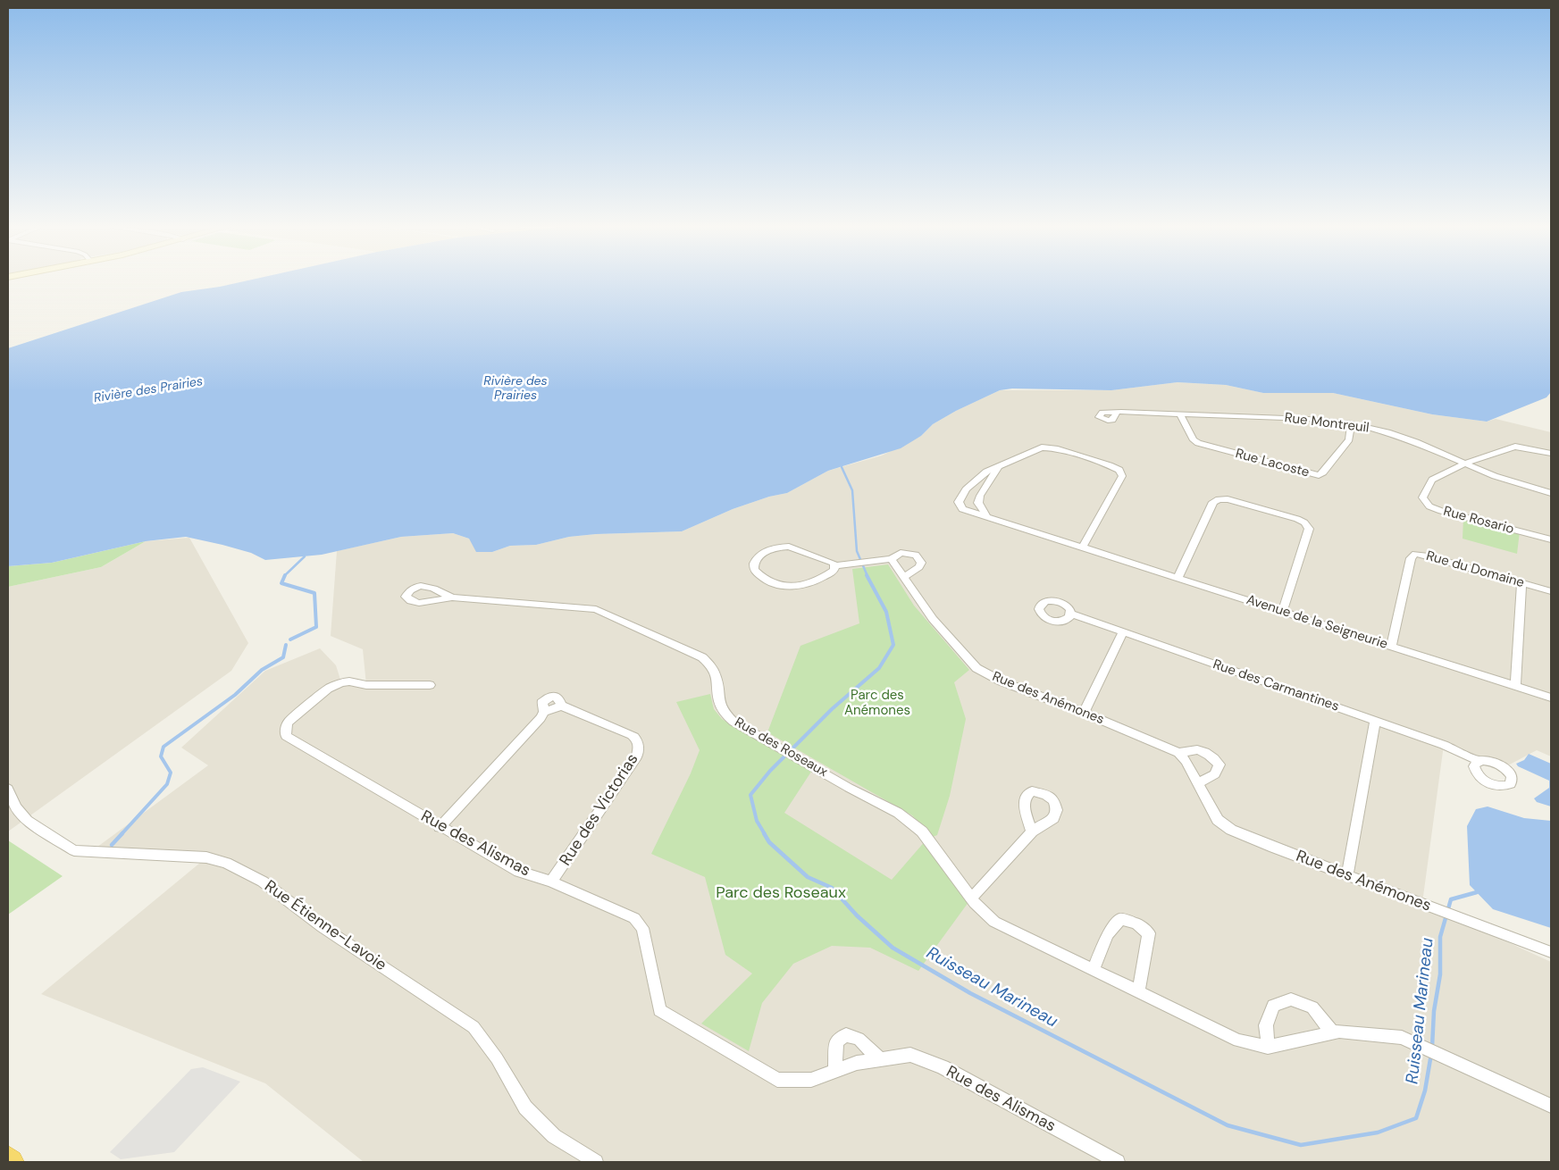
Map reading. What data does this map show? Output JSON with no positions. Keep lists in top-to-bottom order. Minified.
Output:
{"streets":{"street":["Rue Montreuil","Rue Lacoste","Rue Rosario","Rue du Domaine","Avenue de la Seigneurie","Rue des Carmantines","Rue des Anémones","Rue des Roseaux","Rue des Victorias","Rue des Alismas","Rue Étienne-Lavoie"]},"crossings":[["Rue Montreuil","Rue Lacoste"],["Rue Montreuil","Rue Rosario"],["Rue du Domaine","Avenue de la Seigneurie"],["Rue des Victorias","Rue des Alismas"]],"water":["Rivière des Prairies","Ruisseau Marineau"],"parks":["Parc des Anémones","Parc des Roseaux"]}
